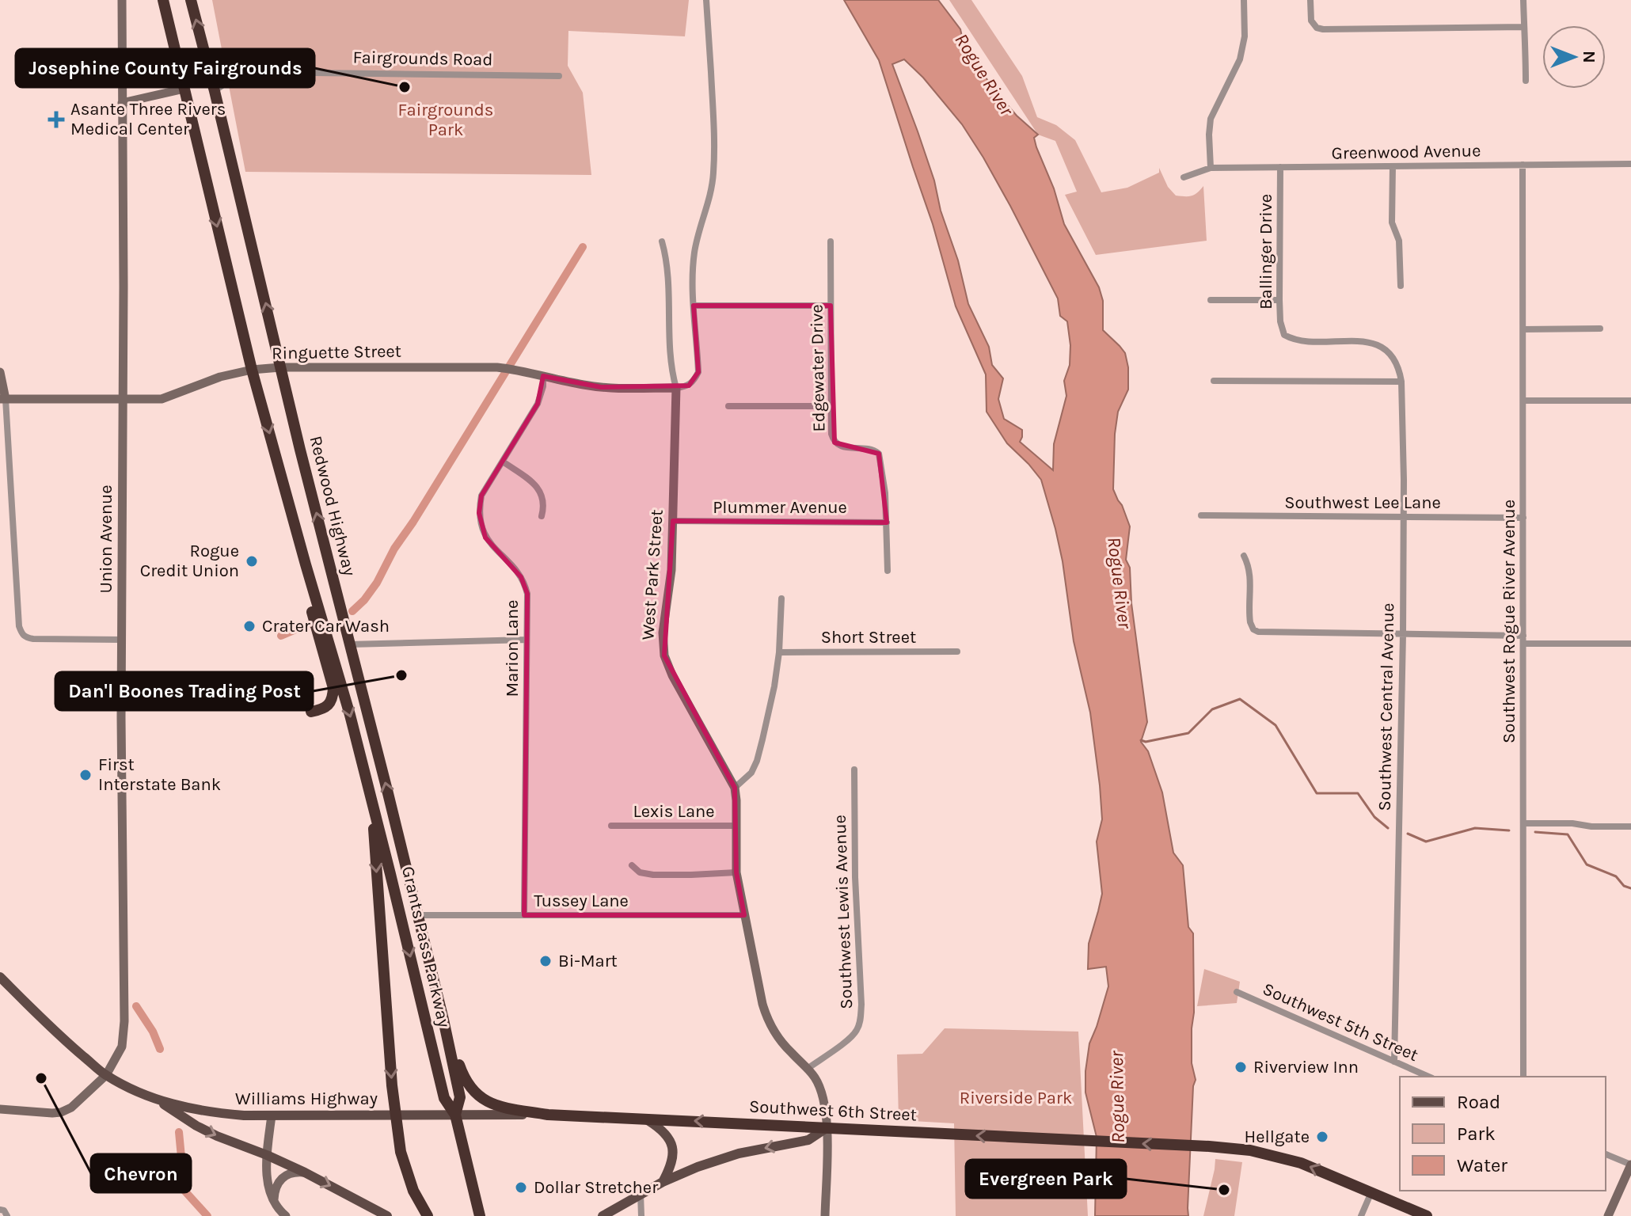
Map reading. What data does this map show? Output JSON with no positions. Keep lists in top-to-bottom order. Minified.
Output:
{"streets":{"highway":["Redwood Highway","Grants Pass Parkway","Southwest 6th Street"],"main road":["Williams Highway"],"street":["Fairgrounds Road","Greenwood Avenue","Ballinger Drive","Ringuette Street","Edgewater Drive","Southwest Lee Lane","Plummer Avenue","Union Avenue","West Park Street","Southwest Rogue River Avenue","Short Street","Marion Lane","Southwest Central Avenue","Lexis Lane","Tussey Lane","Southwest Lewis Avenue","Southwest 5th Street"]},"crossings":[["Fairgrounds Road","Redwood Highway"],["Greenwood Avenue","Ballinger Drive"],["Greenwood Avenue","Southwest Rogue River Avenue"],["Ballinger Drive","Southwest Central Avenue"],["Ringuette Street","Redwood Highway"],["Ringuette Street","Union Avenue"],["Ringuette Street","West Park Street"],["Ringuette Street","Marion Lane"],["Edgewater Drive","Plummer Avenue"],["Southwest Lee Lane","Southwest Rogue River Avenue"],["Southwest Lee Lane","Southwest Central Avenue"],["Redwood Highway","Tussey Lane"],["Redwood Highway","Grants Pass Parkway"],["Plummer Avenue","West Park Street"],["Union Avenue","Williams Highway"],["West Park Street","Lexis Lane"],["West Park Street","Tussey Lane"],["West Park Street","Southwest Lewis Avenue"],["West Park Street","Southwest 6th Street"],["Marion Lane","Tussey Lane"],["Southwest Central Avenue","Southwest 5th Street"],["Grants Pass Parkway","Williams Highway"],["Grants Pass Parkway","Southwest 6th Street"],["Williams Highway","Southwest 6th Street"]],"one_way":["Southwest 6th Street"],"water":["Rogue River"],"parks":["Fairgrounds Park","Riverside Park"],"places":{"other":["Josephine County Fairgrounds","Rogue Credit Union","Crater Car Wash","Dan'l Boones Trading Post","First Interstate Bank","Bi-Mart","Riverview Inn","Chevron","Hellgate","Dollar Stretcher","Evergreen Park"],"health":["Asante Three Rivers Medical Center"]},"legend":["Road","Park","Water"],"north":"right"}
